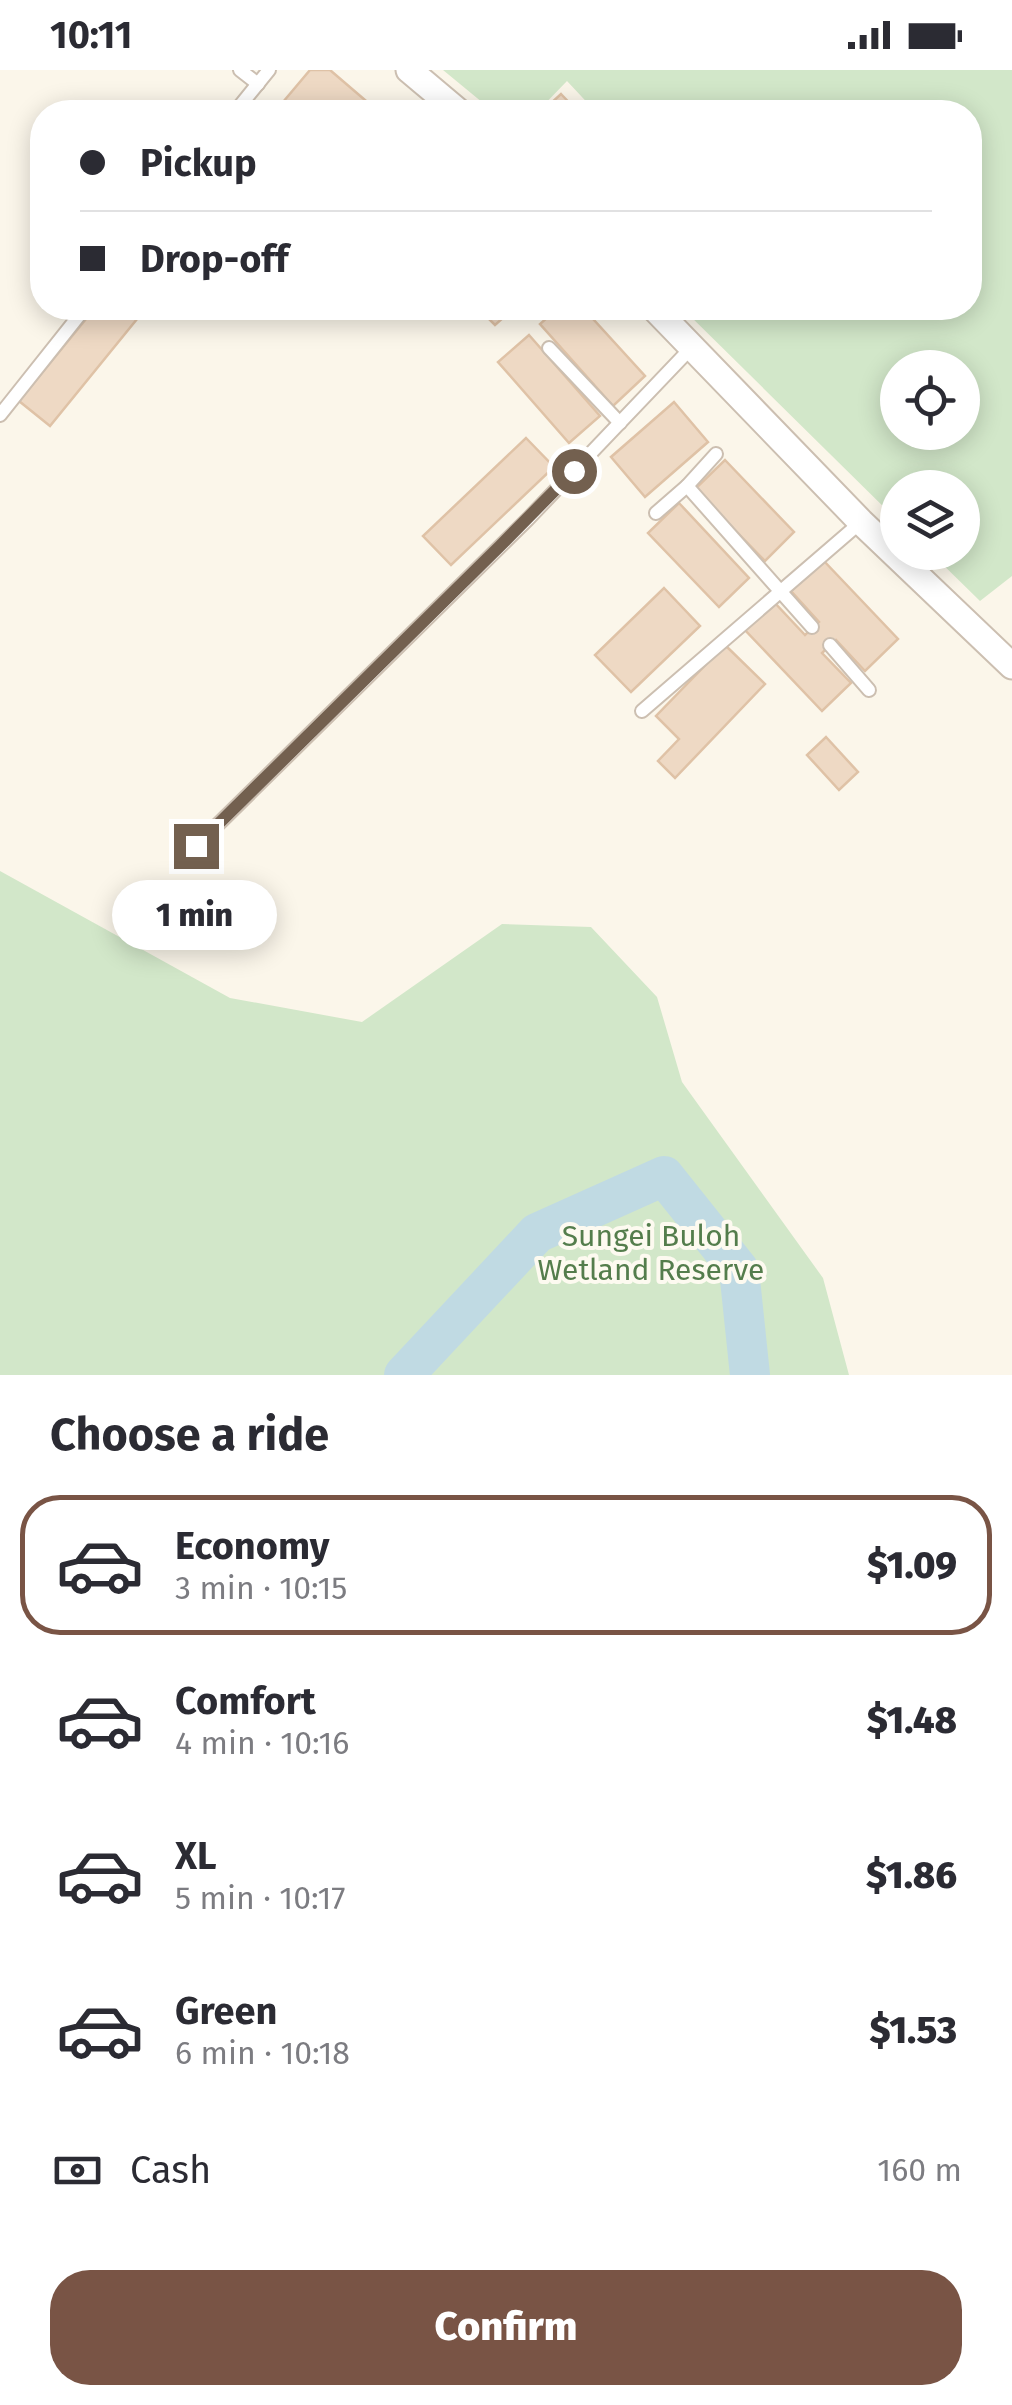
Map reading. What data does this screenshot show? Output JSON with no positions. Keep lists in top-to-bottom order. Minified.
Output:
{"parks":["Sungei Buloh Wetland Reserve"],"page":{"status":"10:11","banner":["Pickup","Drop-off"],"bubble":"1 min","heading":"Choose a ride","list":[{"name":"Economy","note":"3 min · 10:15","value":"$1.09"},{"name":"Comfort","note":"4 min · 10:16","value":"$1.48"},{"name":"XL","note":"5 min · 10:17","value":"$1.86"},{"name":"Green","note":"6 min · 10:18","value":"$1.53"}],"pay":["Cash","160 m"],"buttons":"Confirm"}}
